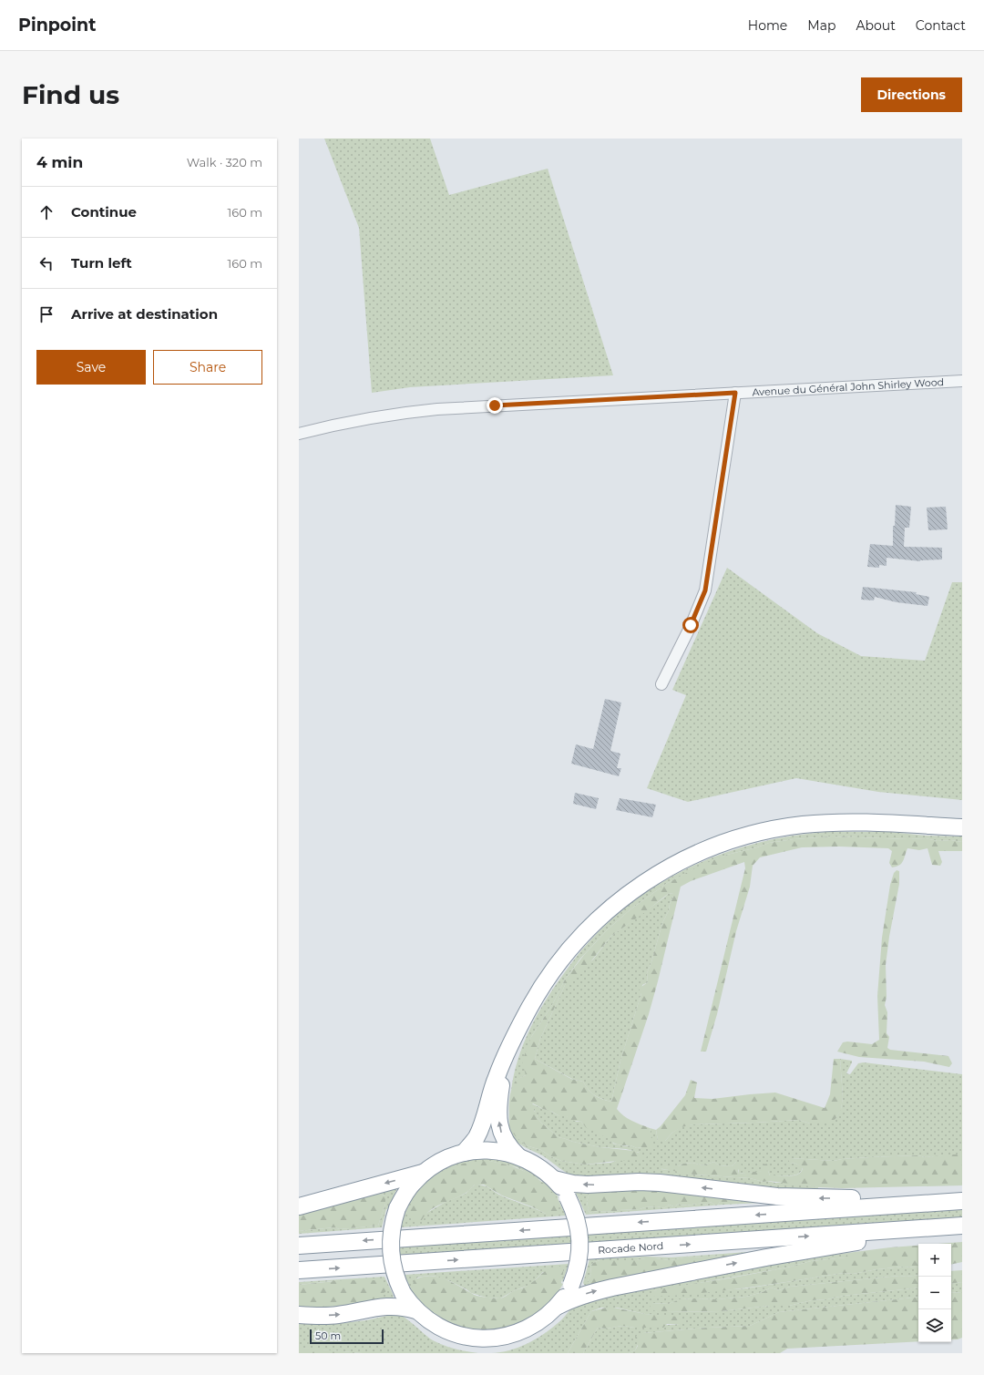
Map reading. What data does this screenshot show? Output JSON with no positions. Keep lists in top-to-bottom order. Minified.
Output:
{"streets":{"highway":["Rocade Nord"],"street":["Avenue du Général John Shirley Wood"]},"scale_bar":"50 m","page":{"header":"Pinpoint","nav":["Home","Map","About","Contact"],"buttons":["Directions",["Save","Share"]],"title":"Find us","heading":["4 min","Walk · 320 m"],"list":[["Continue","160 m"],["Turn left","160 m"],"Arrive at destination"],"map_buttons":["+","−"],"scale":"50 m"}}
